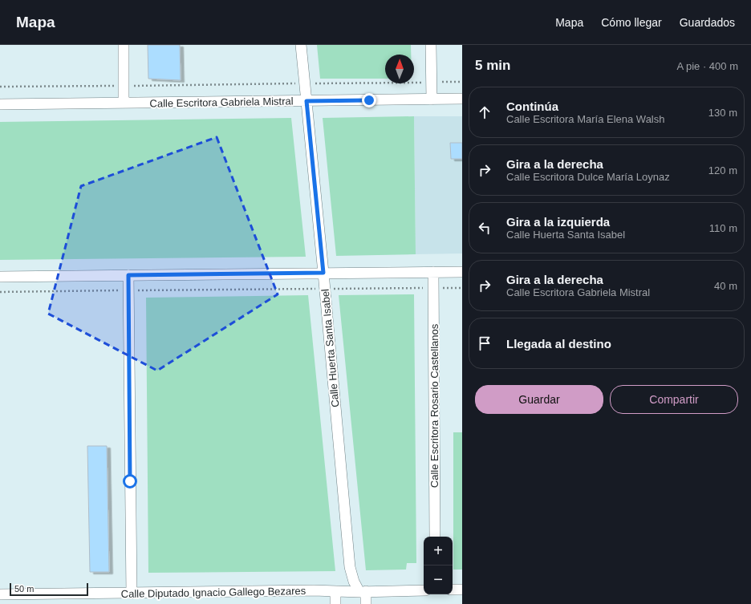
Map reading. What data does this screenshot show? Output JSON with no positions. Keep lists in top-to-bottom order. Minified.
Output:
{"streets":{"street":["Calle Escritora Gabriela Mistral","Calle Huerta Santa Isabel","Calle Escritora Rosario Castellanos","Calle Diputado Ignacio Gallego Bezares"]},"crossings":[["Calle Escritora Gabriela Mistral","Calle Huerta Santa Isabel"],["Calle Huerta Santa Isabel","Calle Diputado Ignacio Gallego Bezares"]],"scale_bar":"50 m","north":"top","page":{"header":"Mapa","nav":["Mapa","Cómo llegar","Guardados"],"heading":["5 min","A pie · 400 m"],"list":[["Continúa","Calle Escritora María Elena Walsh","130 m"],["Gira a la derecha","Calle Escritora Dulce María Loynaz","120 m"],["Gira a la izquierda","Calle Huerta Santa Isabel","110 m"],["Gira a la derecha","Calle Escritora Gabriela Mistral","40 m"],"Llegada al destino"],"buttons":["Guardar","Compartir"],"map_buttons":["+","−"],"scale":"50 m"}}
